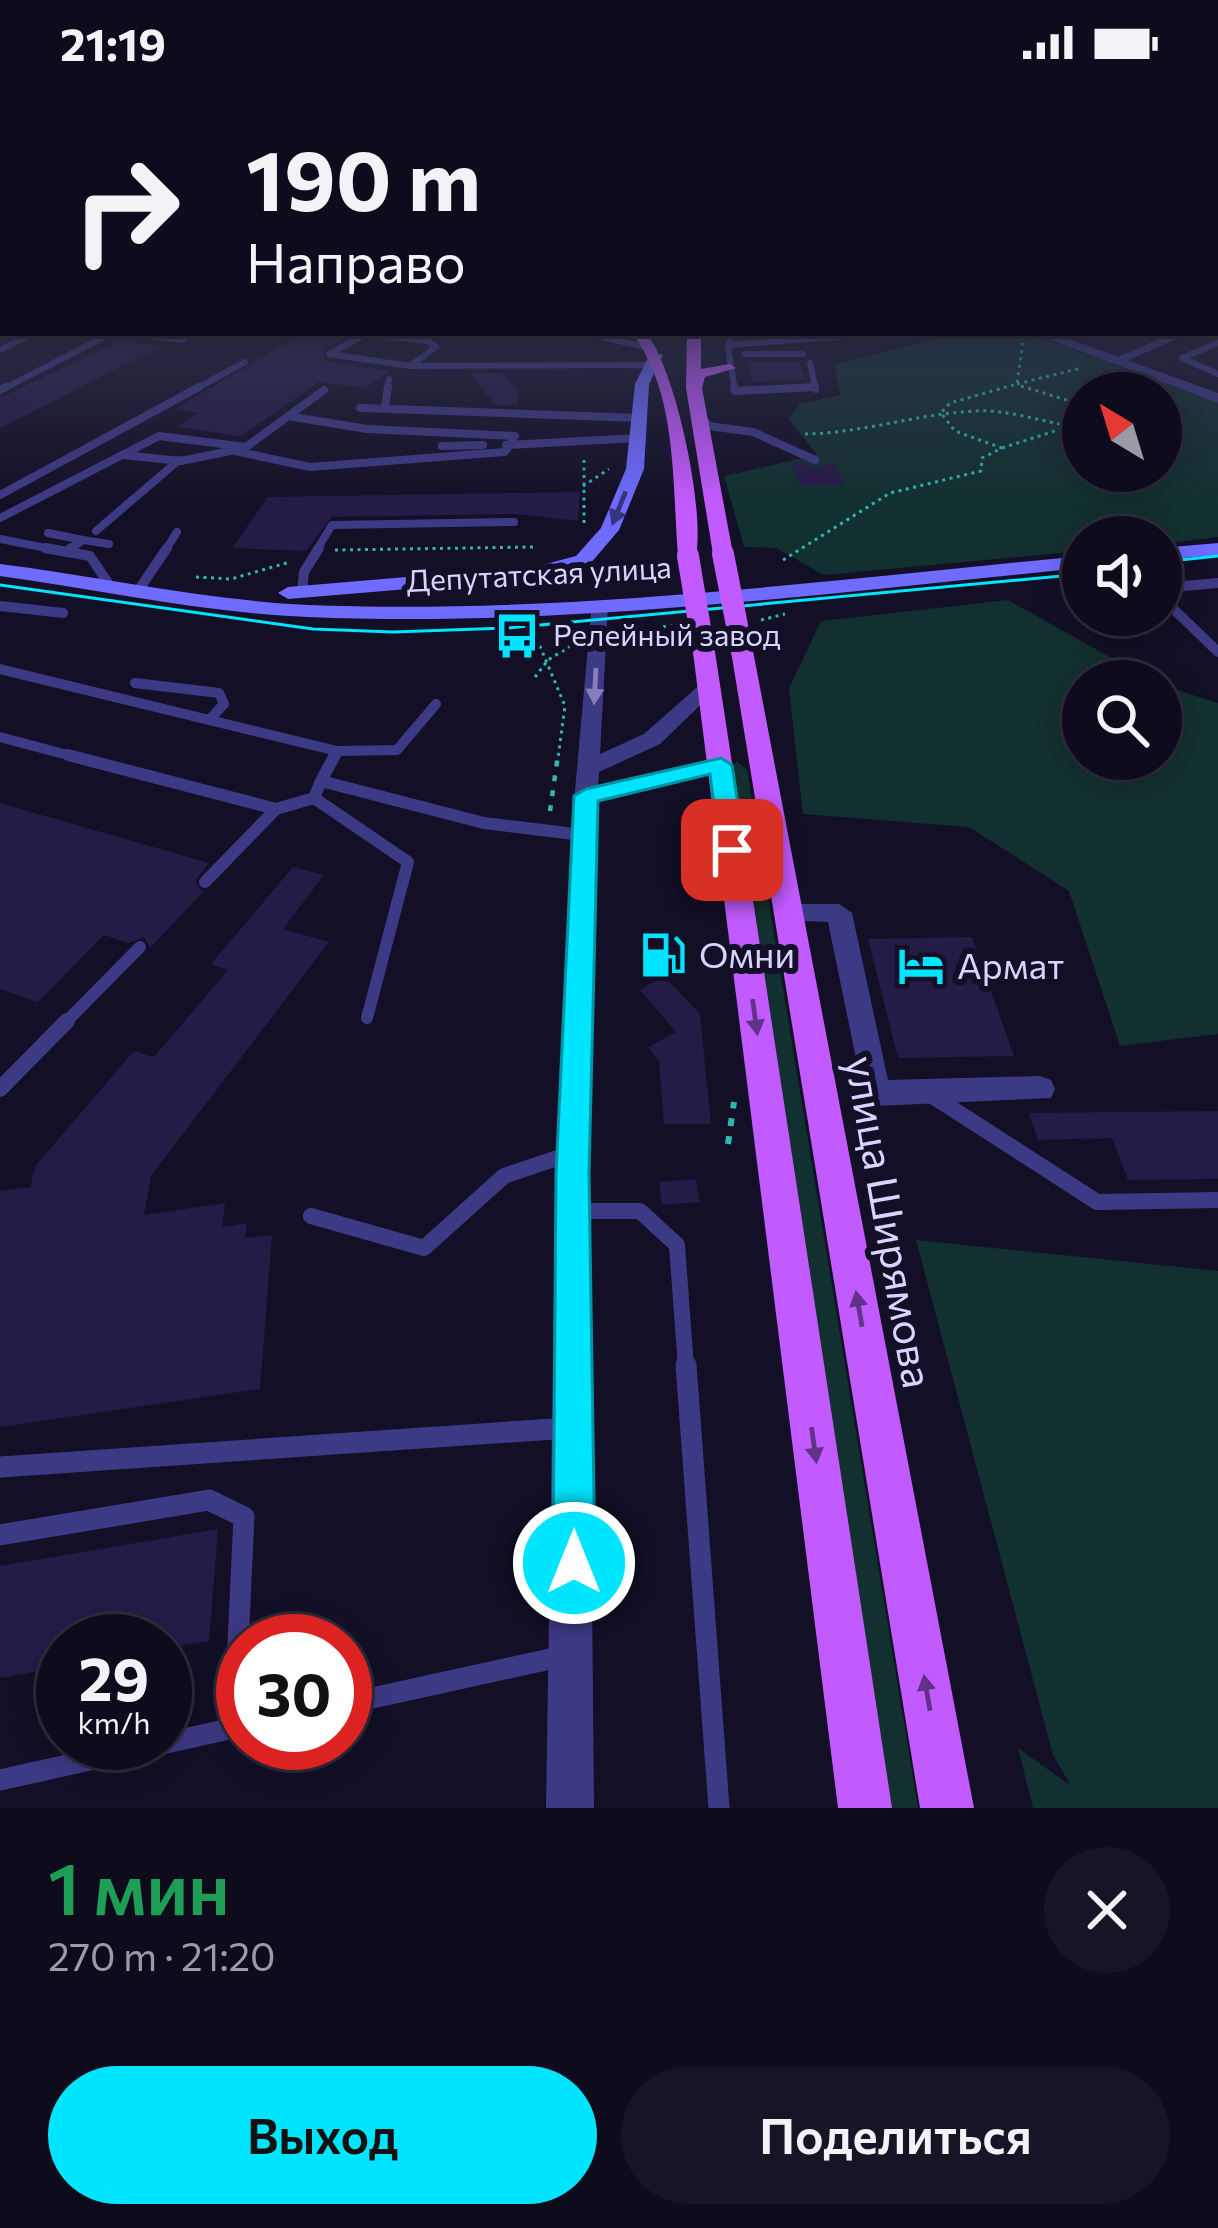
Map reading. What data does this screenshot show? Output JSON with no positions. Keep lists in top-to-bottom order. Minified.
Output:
{"streets":{"main road":["Депутатская улица","улица Ширямова"]},"places":{"bus stop":["Релейный завод"],"fuel station":["Омни"],"hotel":["Армат"]},"north":"top left","page":{"status":"21:19","turn":["190 m","Направо"],"speed":"29 km/h","limit":"30","heading":["1 мин","270 m · 21:20"],"buttons":["Выход","Поделиться"]}}
